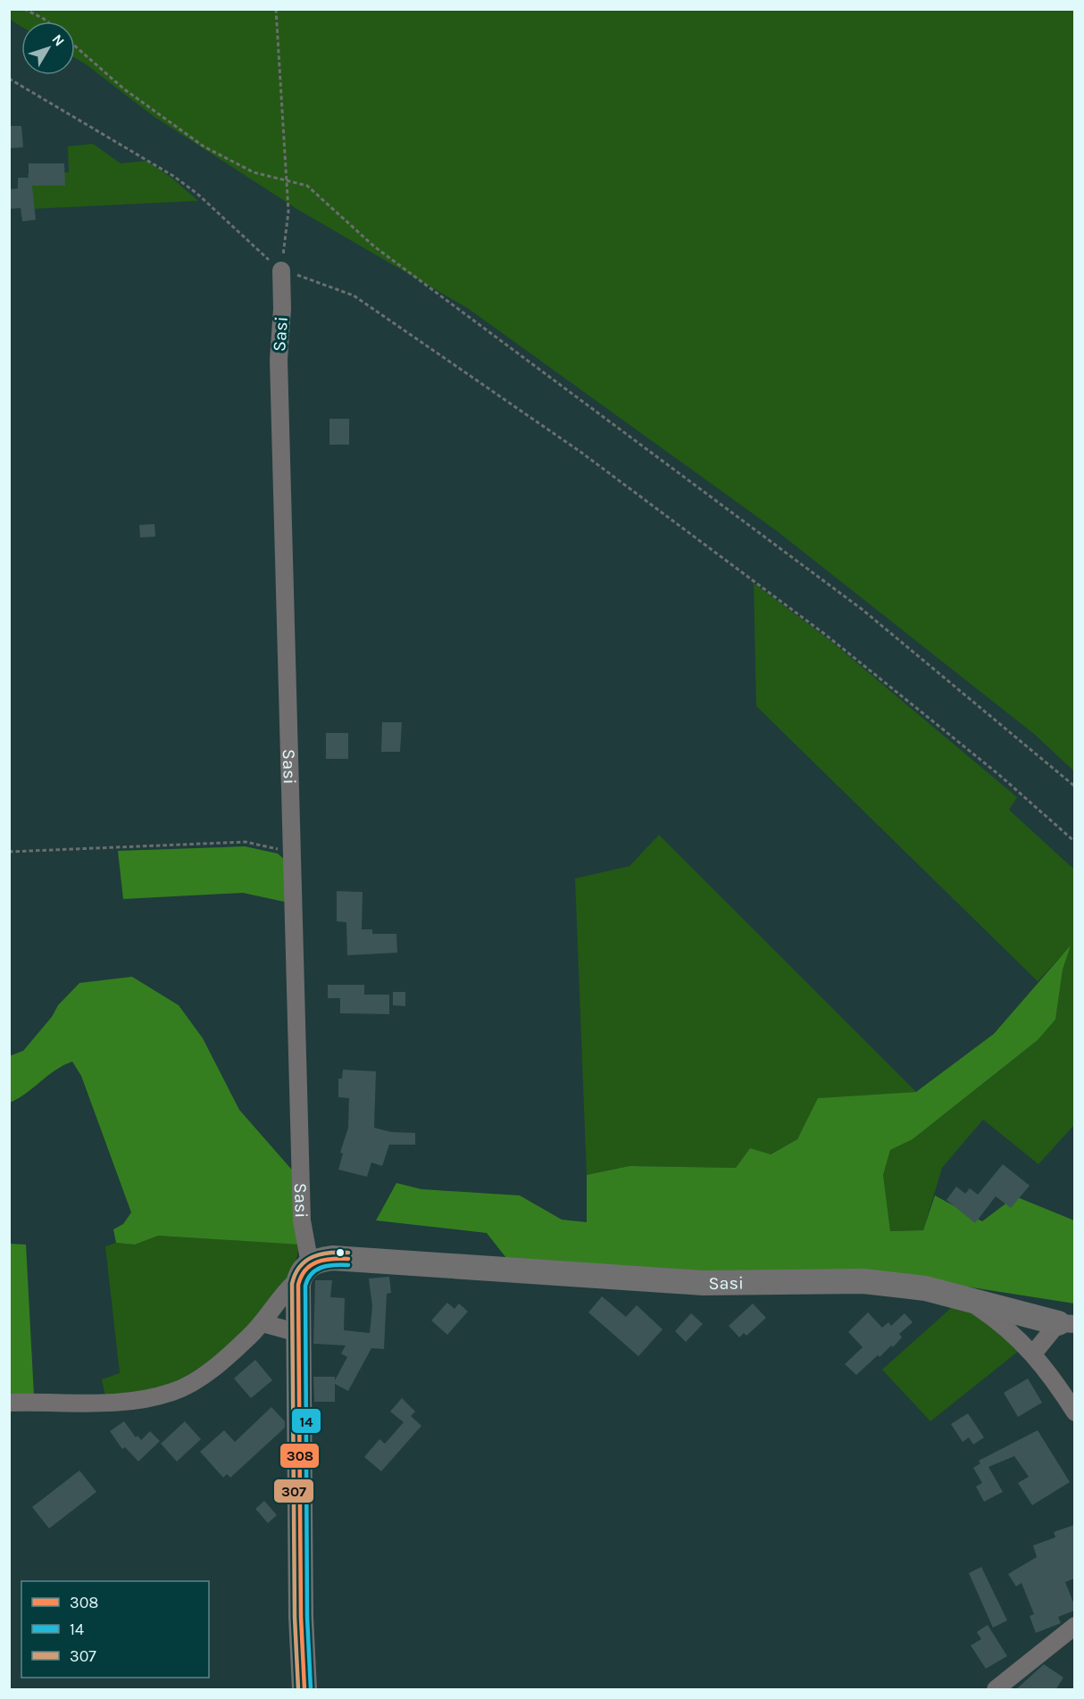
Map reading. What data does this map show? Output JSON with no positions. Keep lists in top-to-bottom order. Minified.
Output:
{"streets":{"main road":["Sasi"]},"lines":["transit line 307","transit line 308","transit line 14"],"legend":["308","14","307"],"north":"top right"}
